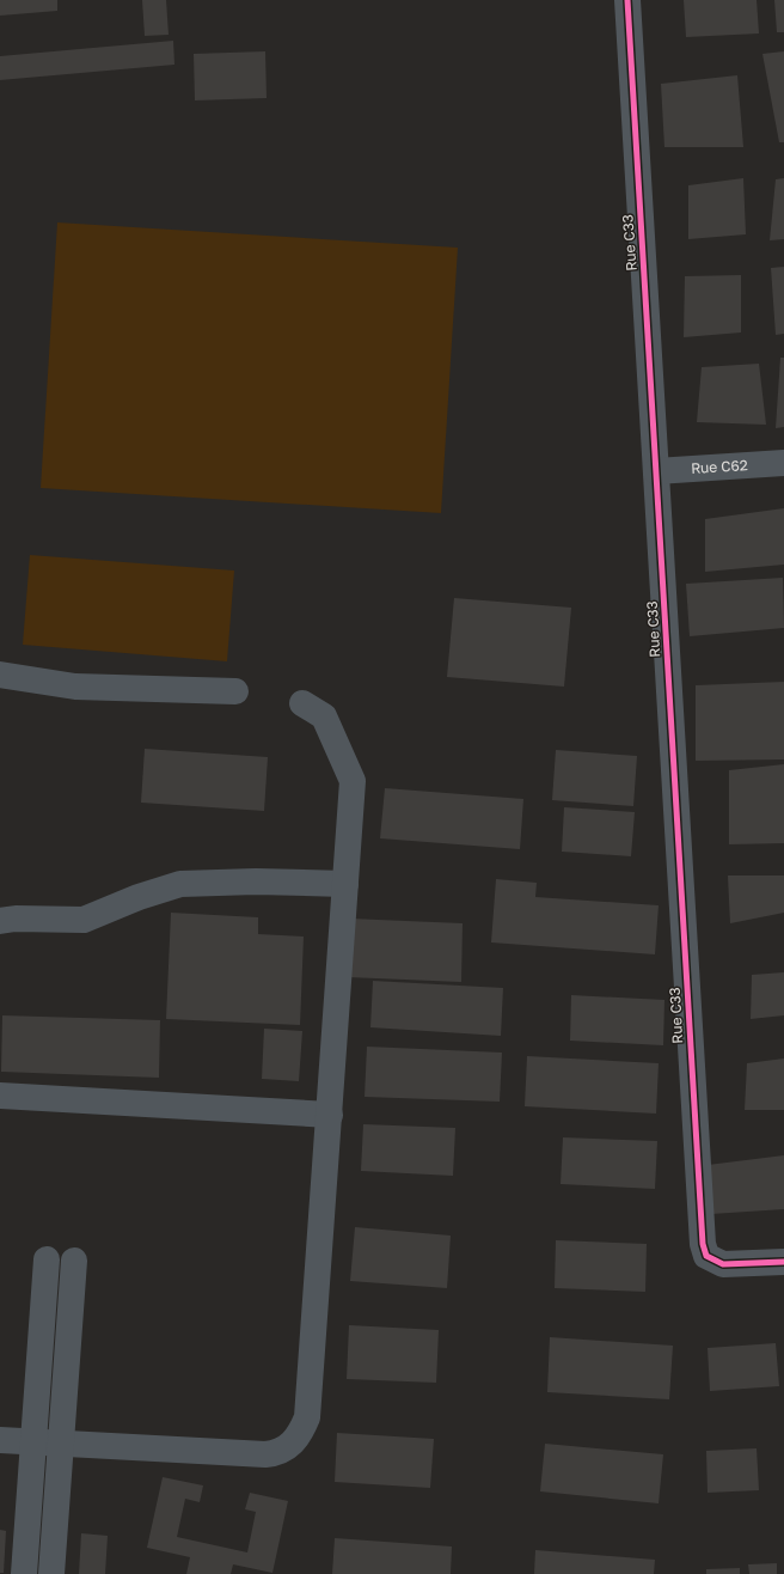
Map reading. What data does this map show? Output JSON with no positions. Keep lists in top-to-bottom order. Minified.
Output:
{"streets":{"street":["Rue C33","Rue C62"]},"crossings":[["Rue C33","Rue C62"]]}
